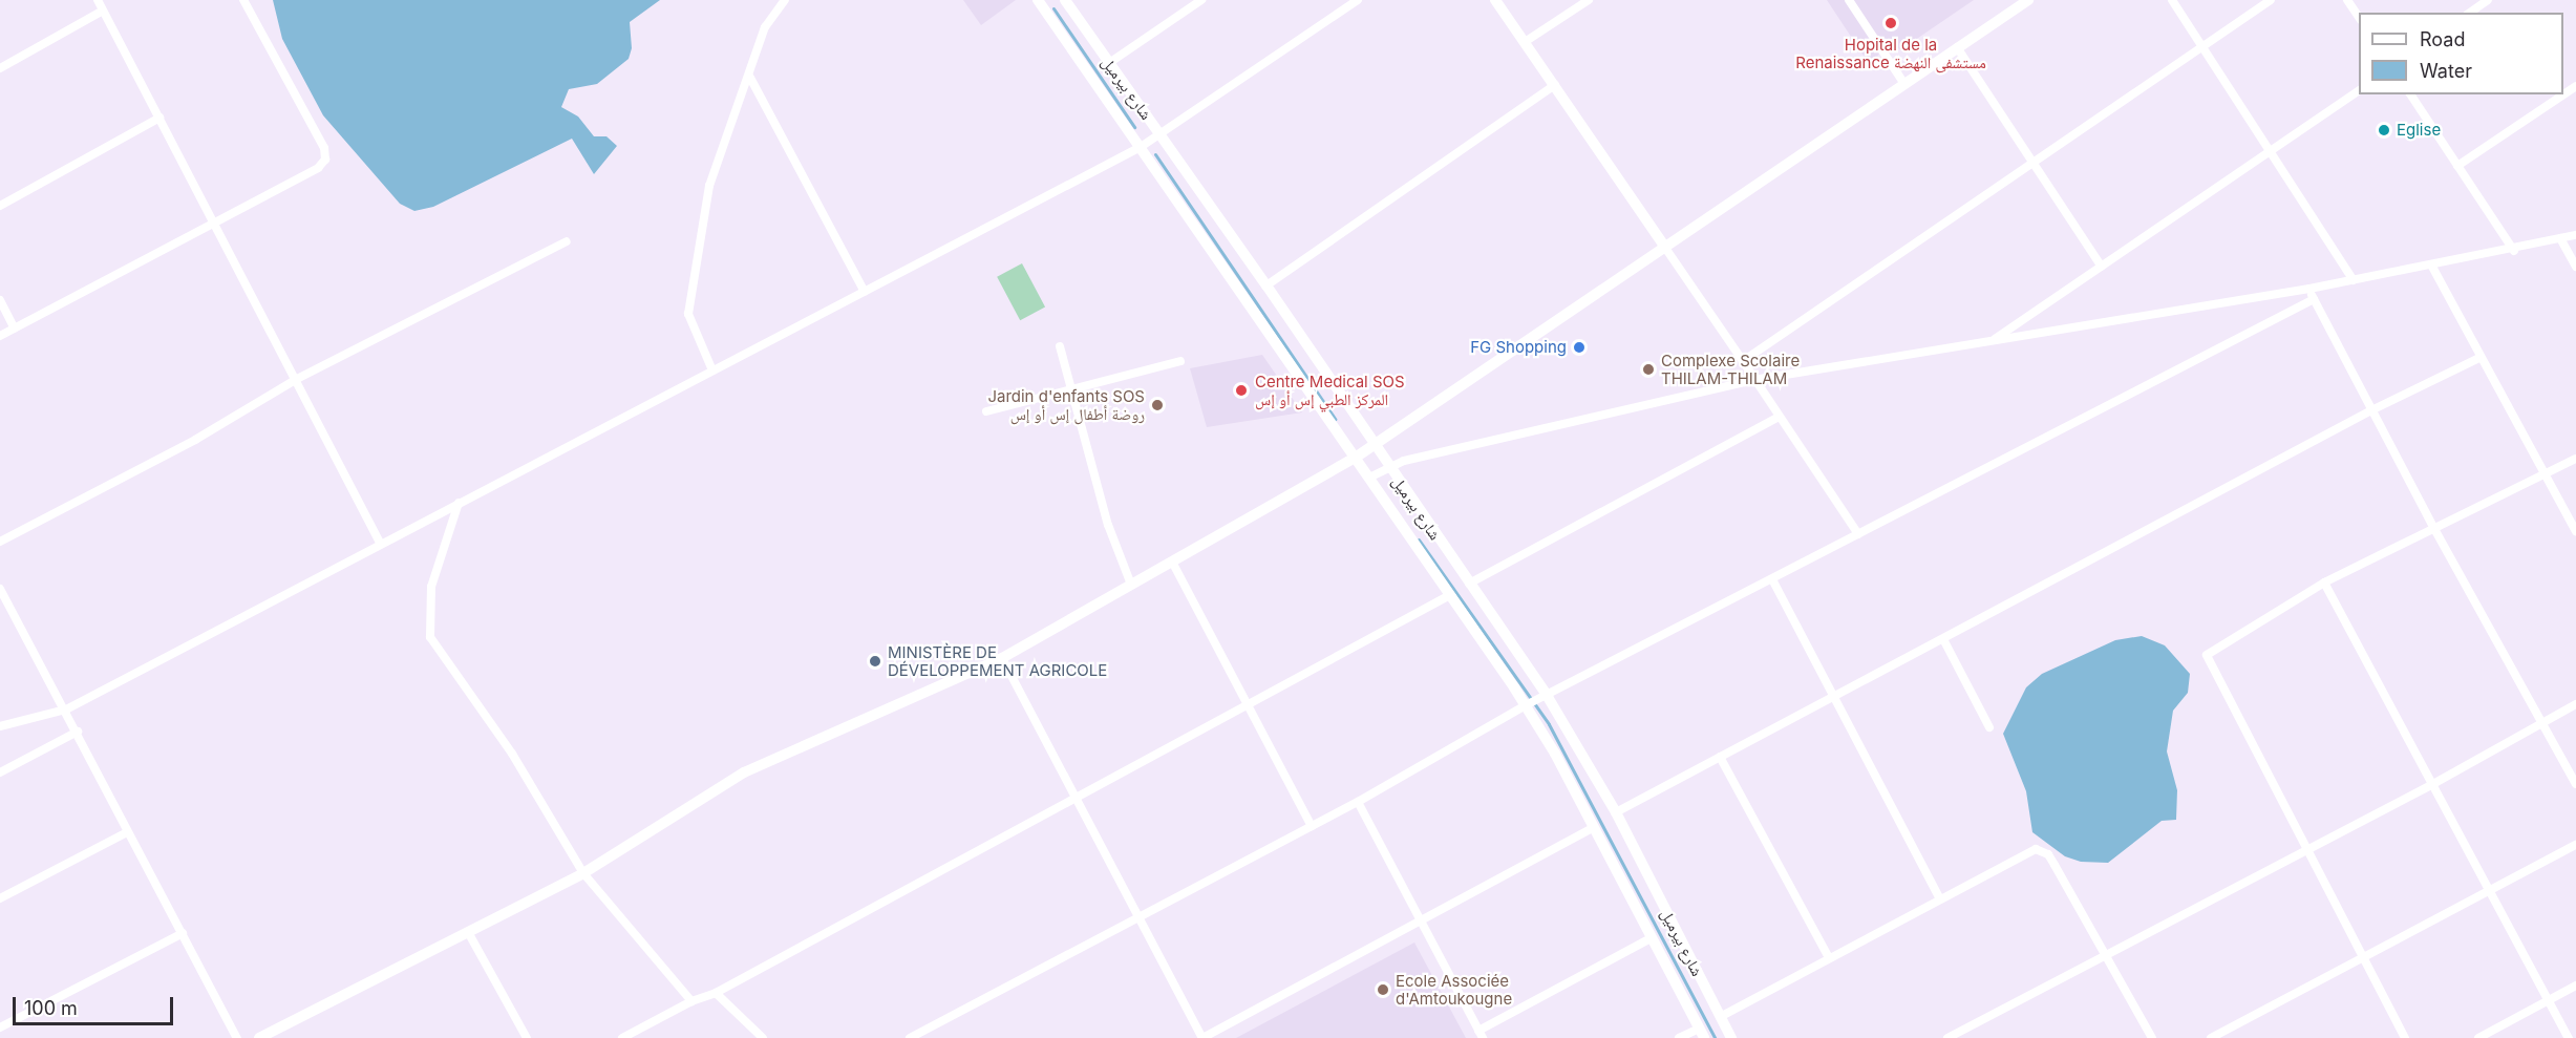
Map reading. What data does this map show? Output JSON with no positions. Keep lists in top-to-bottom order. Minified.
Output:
{"streets":{"street":["شارع بيرميل"]},"places":["Hopital de la Renaissance مستشفى النهضة","Eglise","FG Shopping","Complexe Scolaire THILAM-THILAM","Centre Medical SOS المركز الطبي إس أو إس","Jardin d'enfants SOS روضة أطفال إس أو إس","MINISTÈRE DE DÉVELOPPEMENT AGRICOLE","Ecole Associée d'Amtoukougne"],"legend":["Road","Water"],"scale_bar":"100 m"}
